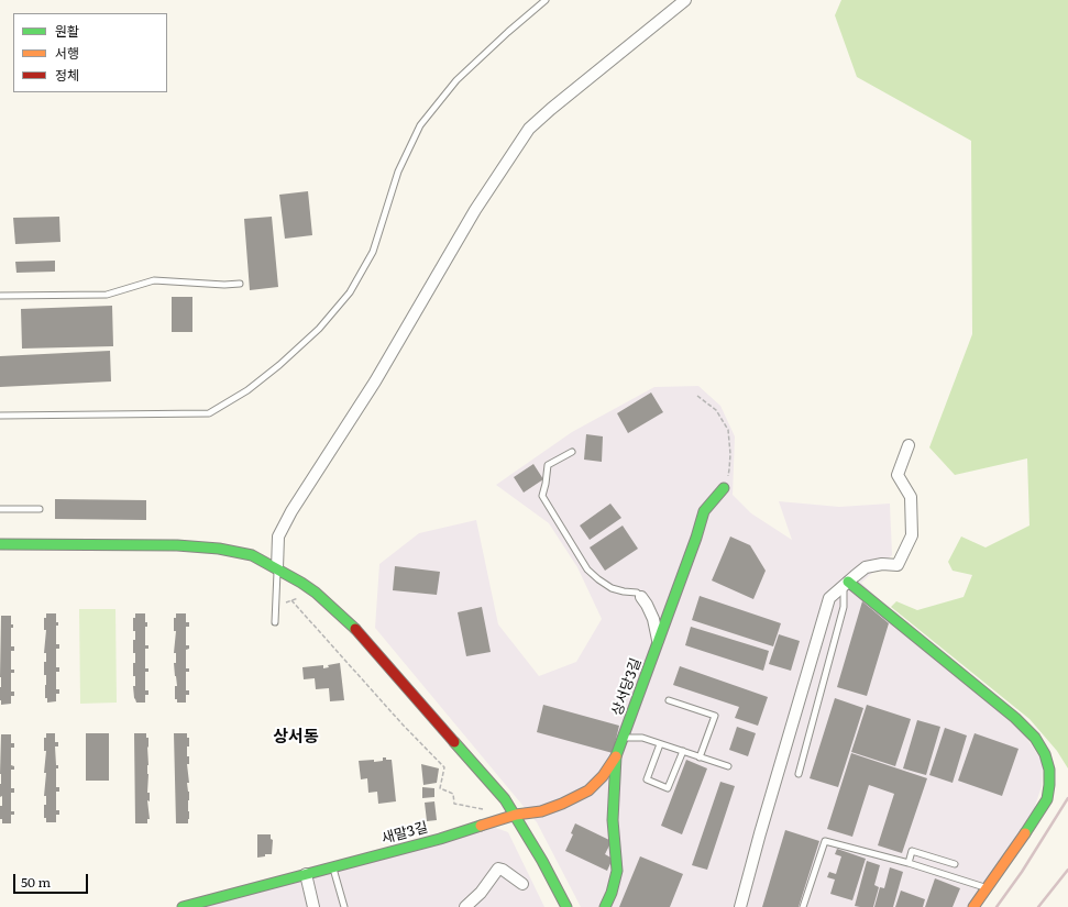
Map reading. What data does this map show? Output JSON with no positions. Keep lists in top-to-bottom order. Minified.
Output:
{"streets":{"street":["상서당3길","새말3길"]},"crossings":[["상서당3길","새말3길"]],"districts":["상서동"],"legend":["원활","서행","정체"],"scale_bar":"50 m"}
